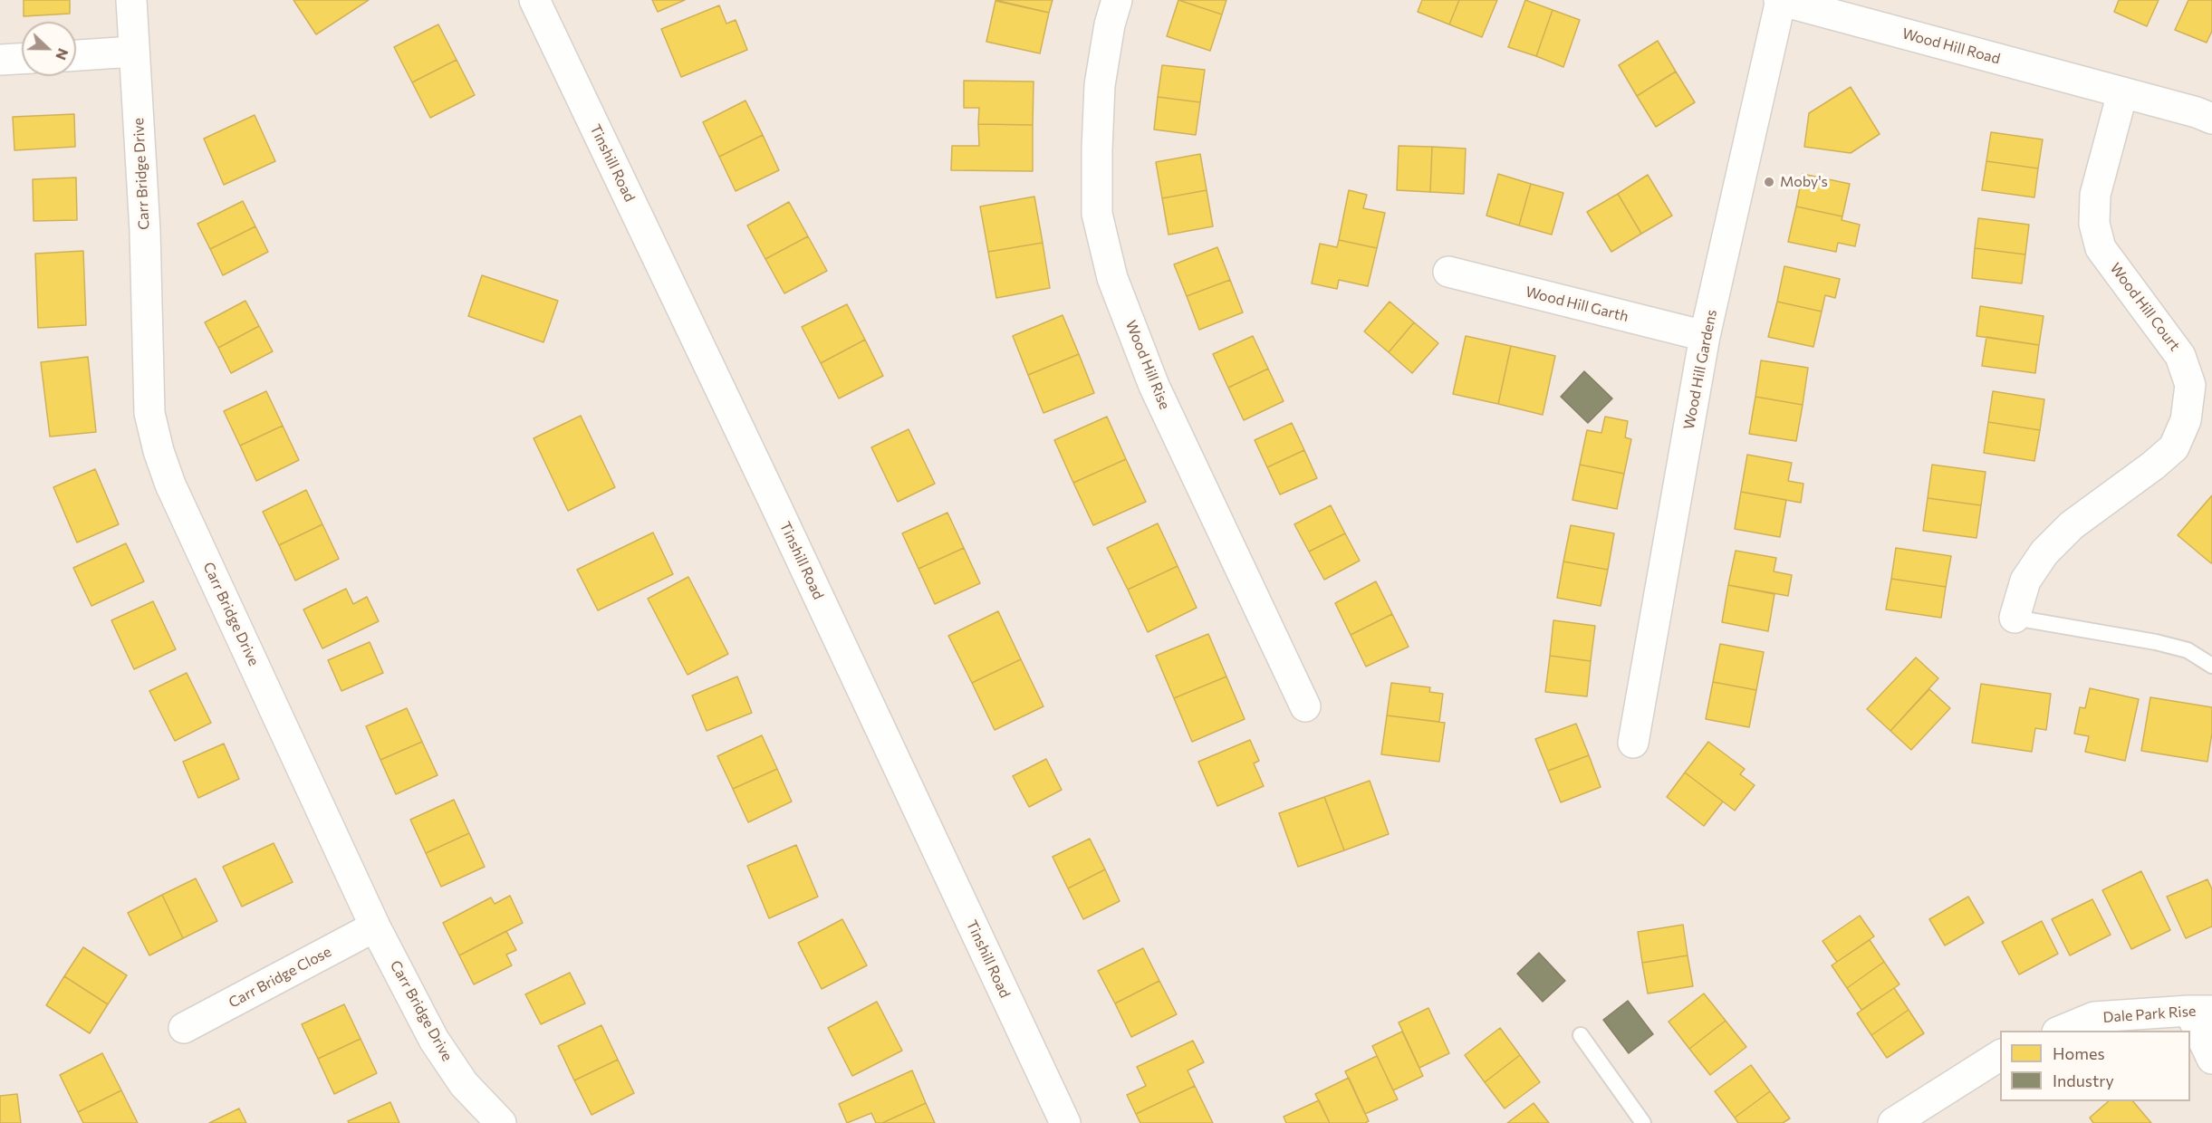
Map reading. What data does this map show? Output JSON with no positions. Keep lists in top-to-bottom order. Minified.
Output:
{"streets":{"street":["Wood Hill Road","Tinshill Road","Carr Bridge Drive","Wood Hill Garth","Wood Hill Court","Wood Hill Rise","Wood Hill Gardens","Carr Bridge Close","Dale Park Rise"]},"crossings":[["Wood Hill Road","Wood Hill Court"],["Wood Hill Road","Wood Hill Gardens"],["Carr Bridge Drive","Carr Bridge Close"],["Wood Hill Garth","Wood Hill Gardens"]],"places":["Moby's"],"legend":["Homes","Industry"],"north":"right"}
